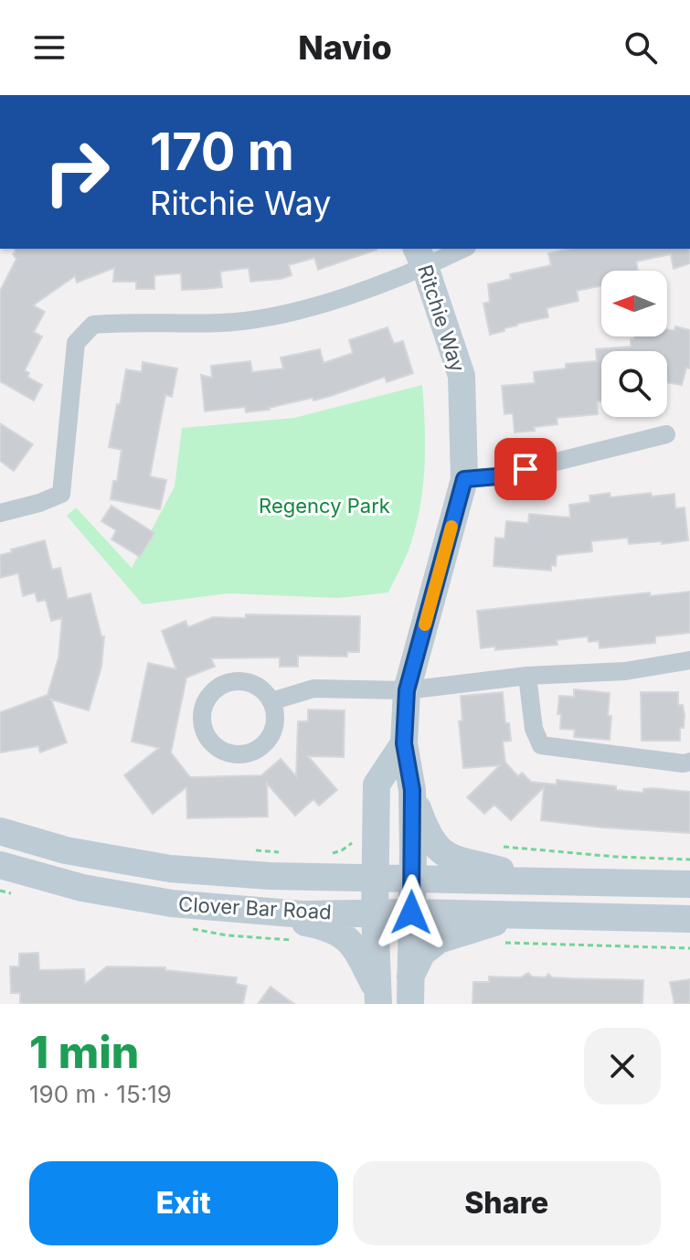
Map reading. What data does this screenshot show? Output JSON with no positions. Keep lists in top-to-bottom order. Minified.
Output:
{"streets":{"main road":["Ritchie Way","Clover Bar Road"]},"crossings":[["Ritchie Way","Clover Bar Road"]],"parks":["Regency Park"],"north":"left","page":{"header":"Navio","turn":["170 m","Ritchie Way"],"heading":["1 min","190 m · 15:19"],"buttons":["Exit","Share"]}}
